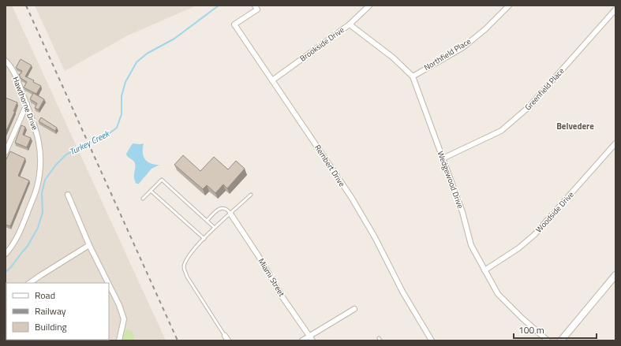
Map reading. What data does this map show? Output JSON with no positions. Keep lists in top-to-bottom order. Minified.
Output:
{"streets":{"street":["Brookside Drive","Northfield Place","Greenfield Place","Hawthorne Drive","Rembert Drive","Wedgewood Drive","Woodside Drive","Miami Street"]},"crossings":[["Brookside Drive","Rembert Drive"],["Brookside Drive","Wedgewood Drive"],["Northfield Place","Wedgewood Drive"],["Greenfield Place","Wedgewood Drive"],["Wedgewood Drive","Woodside Drive"]],"districts":["Belvedere"],"water":["Turkey Creek"],"legend":["Road","Railway","Building"],"scale_bar":"100 m"}
